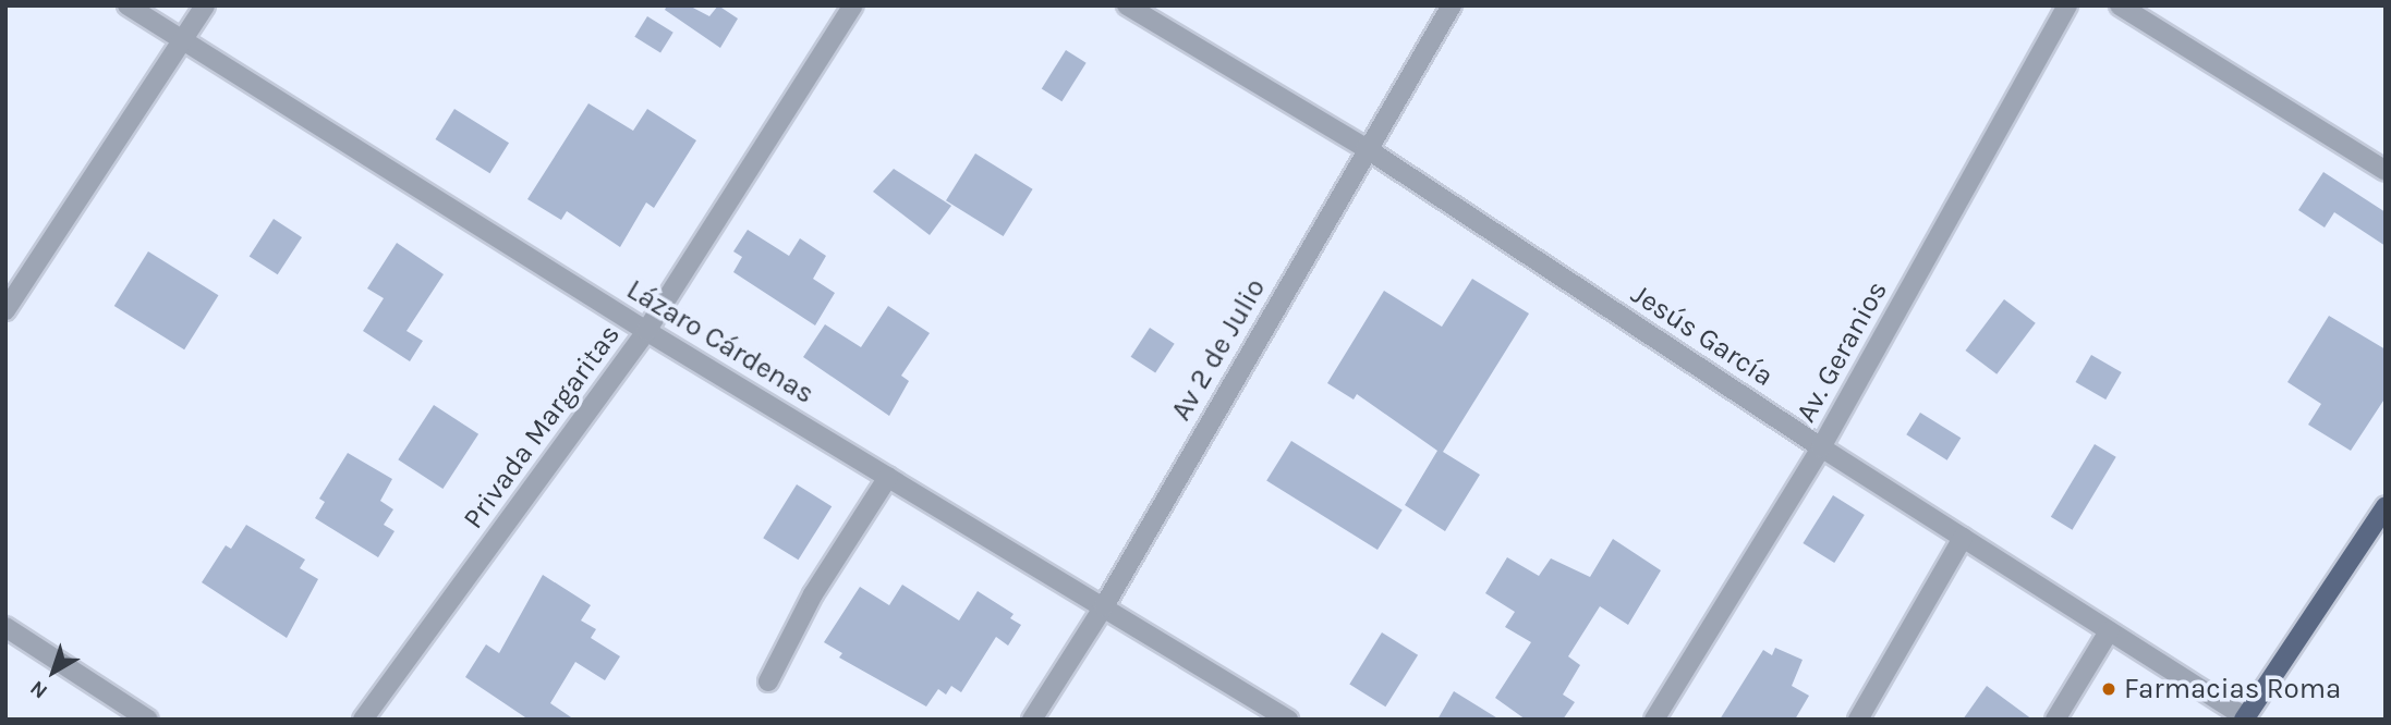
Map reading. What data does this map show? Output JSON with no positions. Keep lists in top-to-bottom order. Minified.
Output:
{"streets":{"street":["Jesús García","Lázaro Cárdenas","Av 2 de Julio","Av. Geranios","Privada Margaritas"]},"crossings":[["Jesús García","Av 2 de Julio"],["Jesús García","Av. Geranios"],["Lázaro Cárdenas","Av 2 de Julio"],["Lázaro Cárdenas","Privada Margaritas"]],"places":["Farmacias Roma"],"north":"bottom left"}
